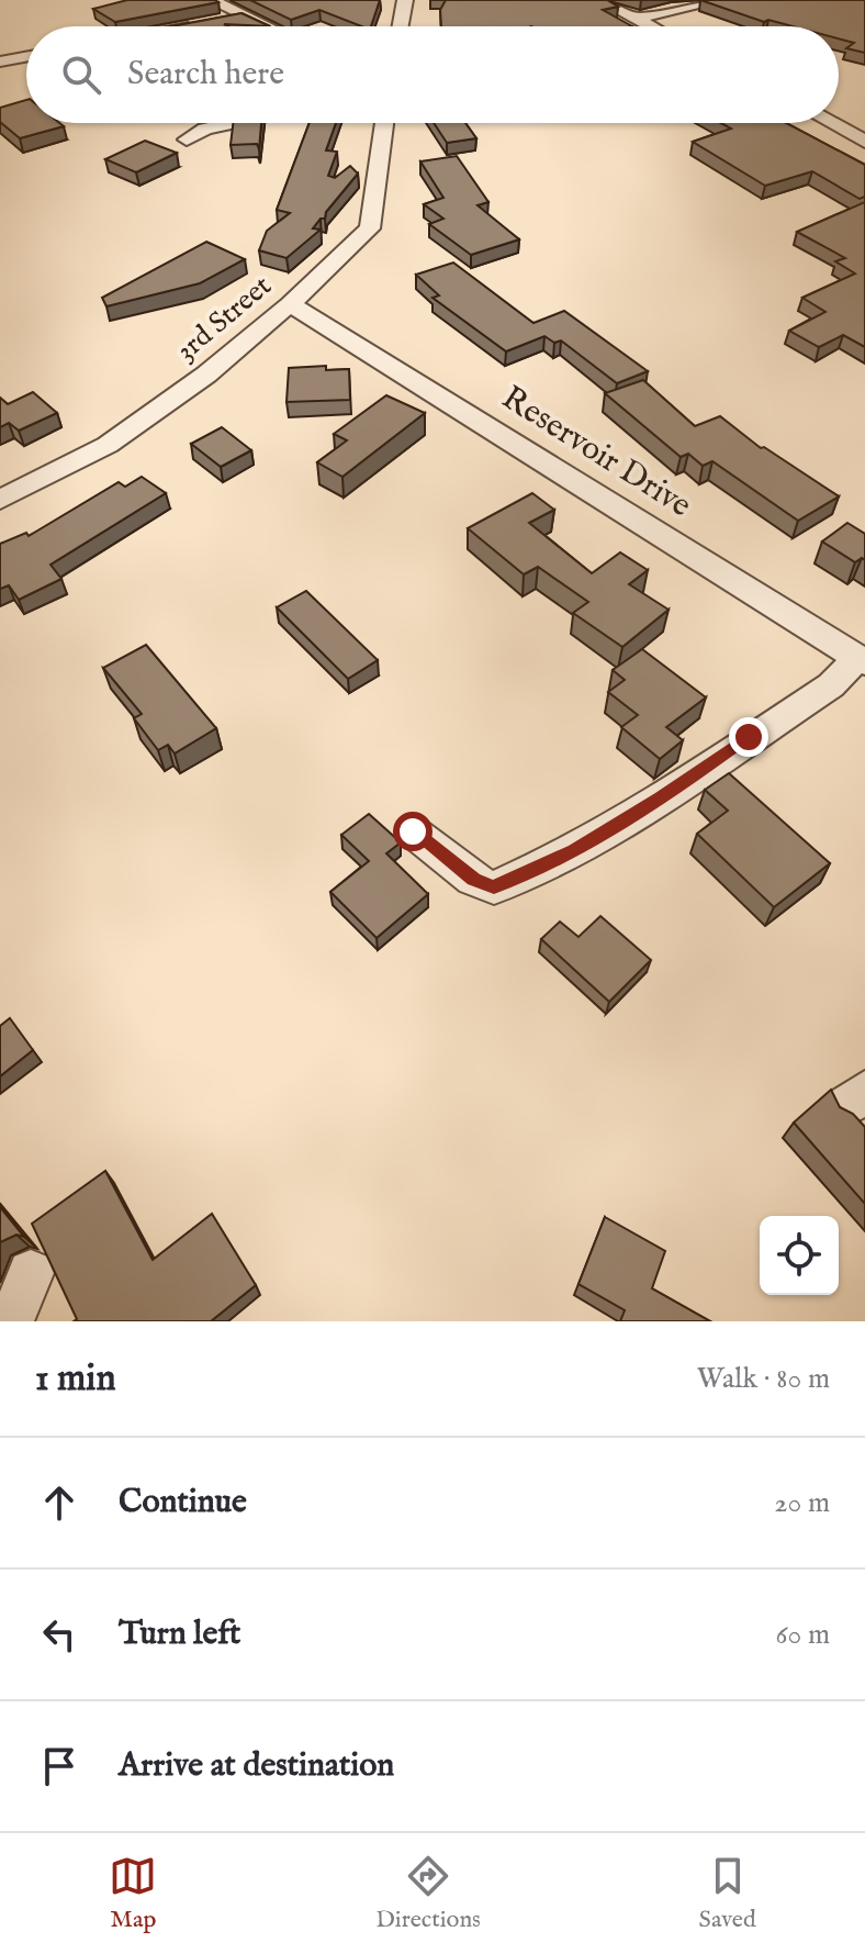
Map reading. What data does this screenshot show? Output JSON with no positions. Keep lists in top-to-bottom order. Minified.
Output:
{"streets":{"street":["3rd Street","Reservoir Drive"]},"crossings":[["3rd Street","Reservoir Drive"]],"page":{"search":"Search here","heading":["1 min","Walk · 80 m"],"list":[["Continue","20 m"],["Turn left","60 m"],"Arrive at destination"],"nav":["Map","Directions","Saved"]}}
